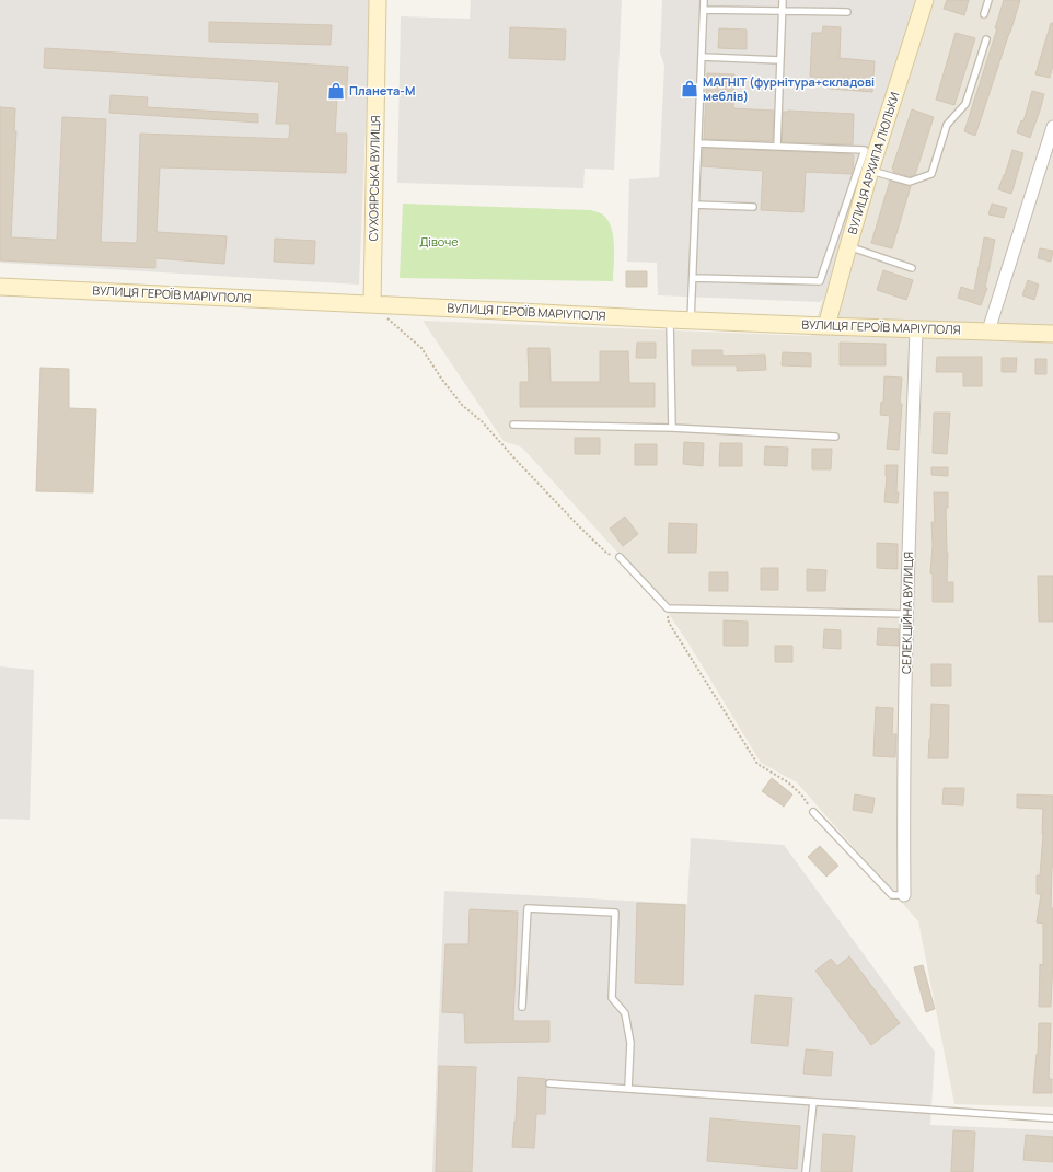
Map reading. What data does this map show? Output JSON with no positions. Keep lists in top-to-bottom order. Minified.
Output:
{"streets":{"street":["ВУЛИЦЯ АРХИПА ЛЮЛЬКИ","СУХОЯРСЬКА ВУЛИЦЯ","ВУЛИЦЯ ГЕРОЇВ МАРІУПОЛЯ","СЕЛЕКЦІЙНА ВУЛИЦЯ"]},"crossings":[["ВУЛИЦЯ АРХИПА ЛЮЛЬКИ","ВУЛИЦЯ ГЕРОЇВ МАРІУПОЛЯ"],["СУХОЯРСЬКА ВУЛИЦЯ","ВУЛИЦЯ ГЕРОЇВ МАРІУПОЛЯ"],["ВУЛИЦЯ ГЕРОЇВ МАРІУПОЛЯ","СЕЛЕКЦІЙНА ВУЛИЦЯ"]],"parks":["Дівоче"],"places":{"shop":["МАГНІТ (фурнітура+складові меблів)","Планета-М"]}}
